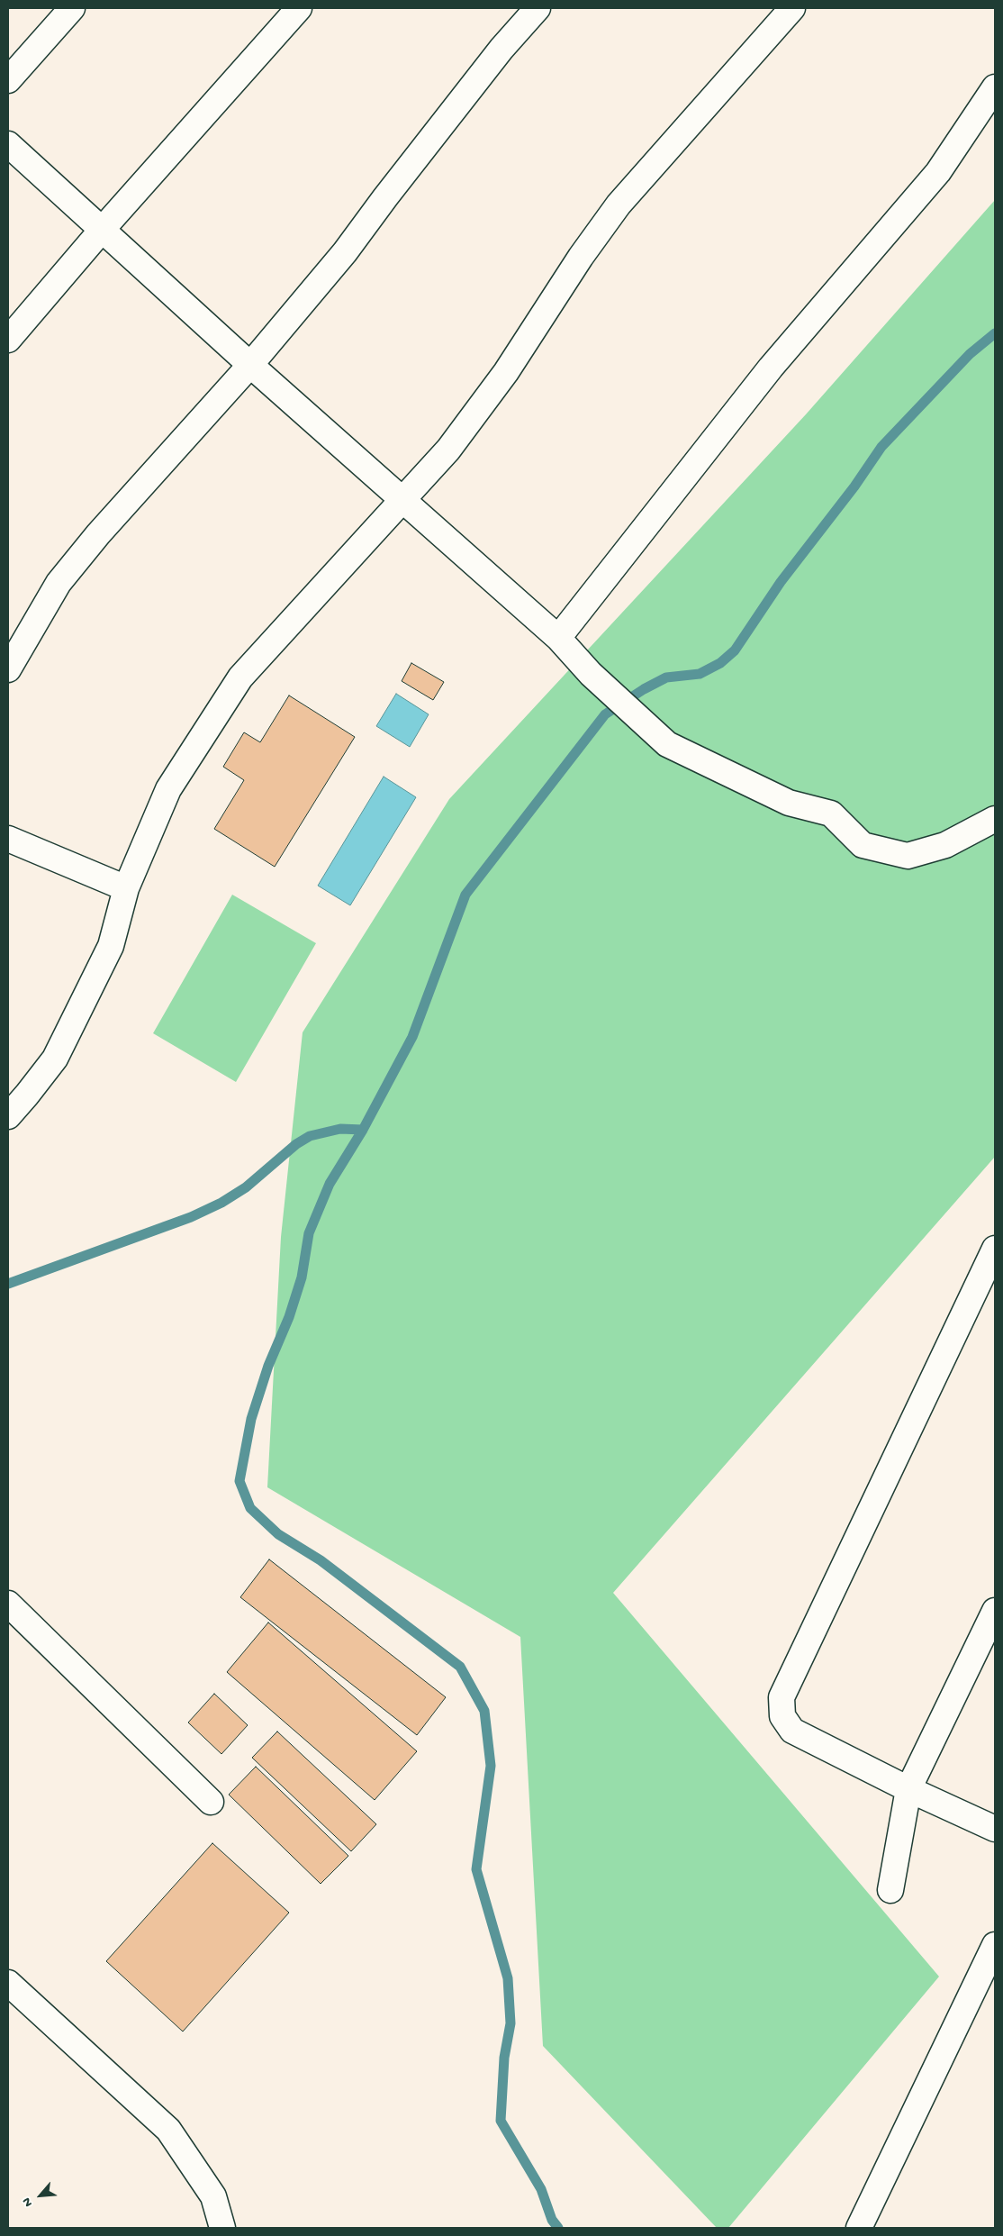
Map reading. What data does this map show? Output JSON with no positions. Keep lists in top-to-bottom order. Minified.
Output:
{"north":"bottom left"}
